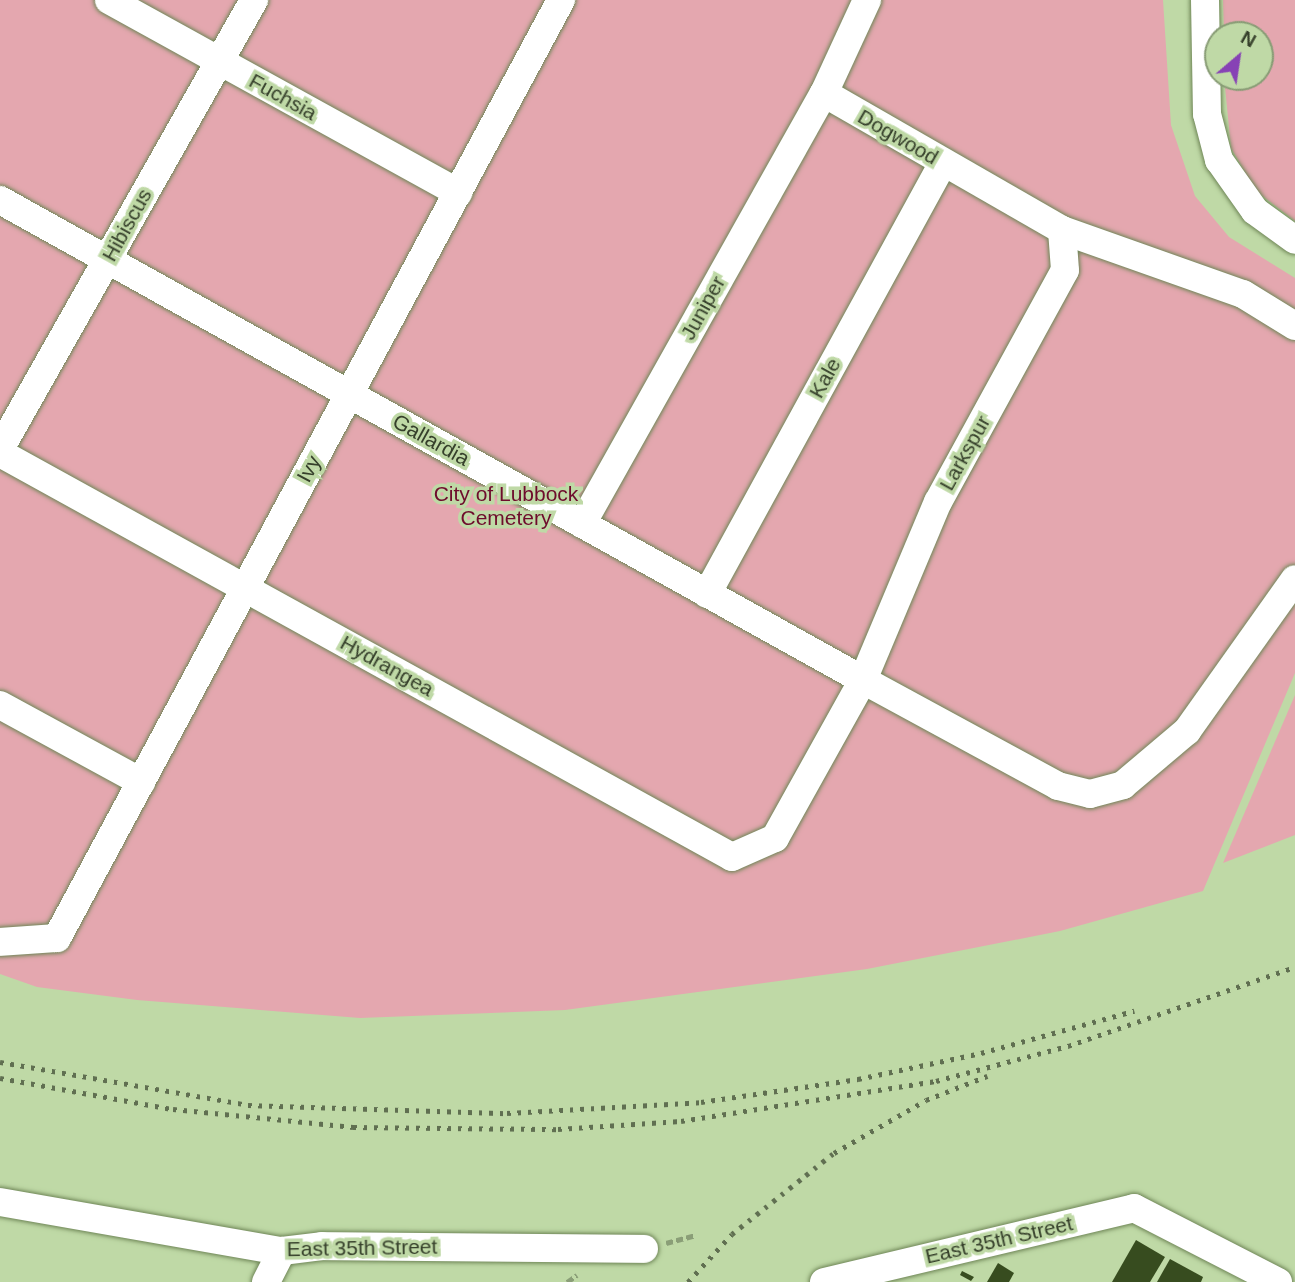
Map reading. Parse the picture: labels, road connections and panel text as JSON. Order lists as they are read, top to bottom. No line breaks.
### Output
{"streets":{"street":["Fuchsia","Dogwood","Hibiscus","Juniper","Kale","Gallardia","Larkspur","Ivy","Hydrangea","East 35th Street"]},"crossings":[["Fuchsia","Hibiscus"],["Fuchsia","Ivy"],["Dogwood","Juniper"],["Dogwood","Kale"],["Dogwood","Larkspur"],["Hibiscus","Gallardia"],["Hibiscus","Hydrangea"],["Juniper","Gallardia"],["Kale","Gallardia"],["Gallardia","Larkspur"],["Gallardia","Ivy"],["Gallardia","Hydrangea"],["Larkspur","Hydrangea"],["Ivy","Hydrangea"]],"parks":["City of Lubbock Cemetery"],"north":"top right"}
